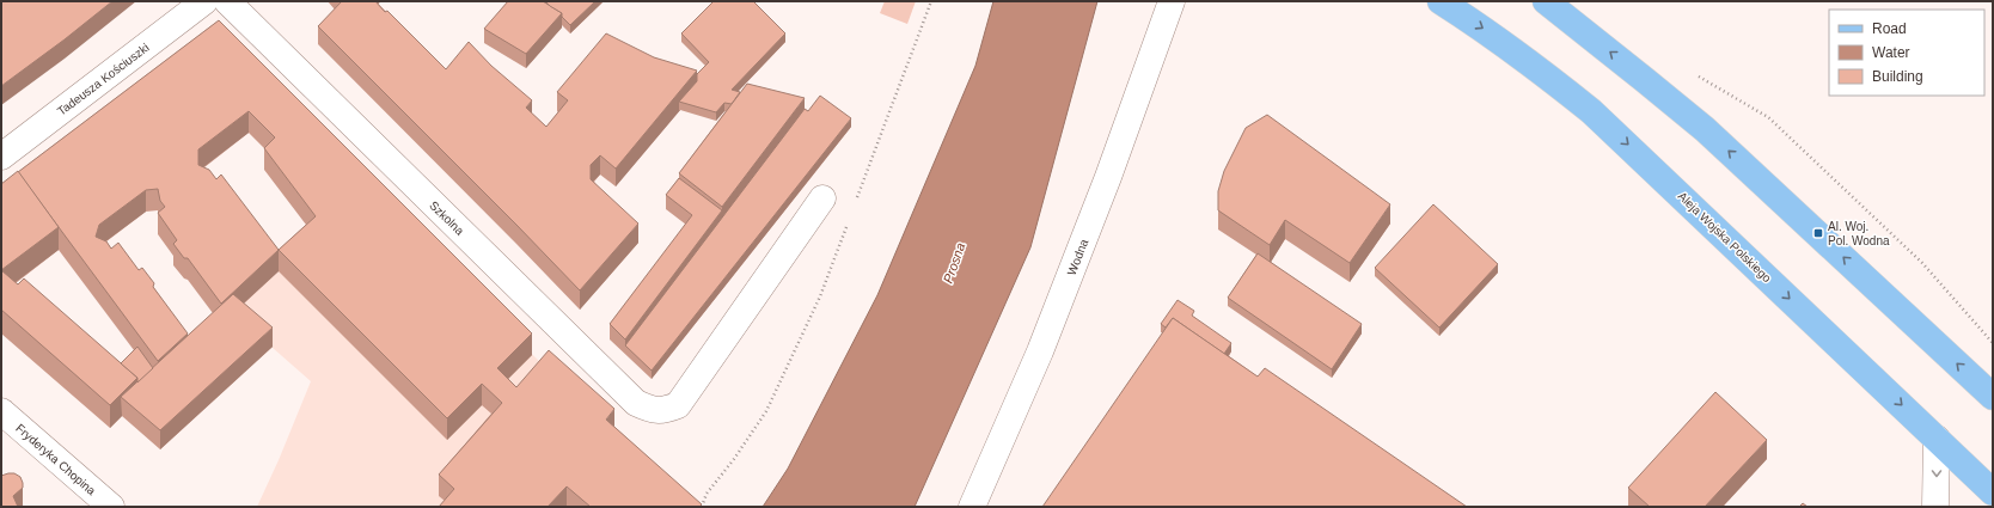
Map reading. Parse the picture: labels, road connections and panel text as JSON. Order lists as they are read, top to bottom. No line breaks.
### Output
{"streets":{"main road":["Aleja Wojska Polskiego"],"street":["Tadeusza Kościuszki","Szkolna","Wodna","Fryderyka Chopina"]},"water":["Prosna"],"places":{"transit":["Al. Woj. Pol. Wodna"]},"legend":["Road","Water","Building"]}
